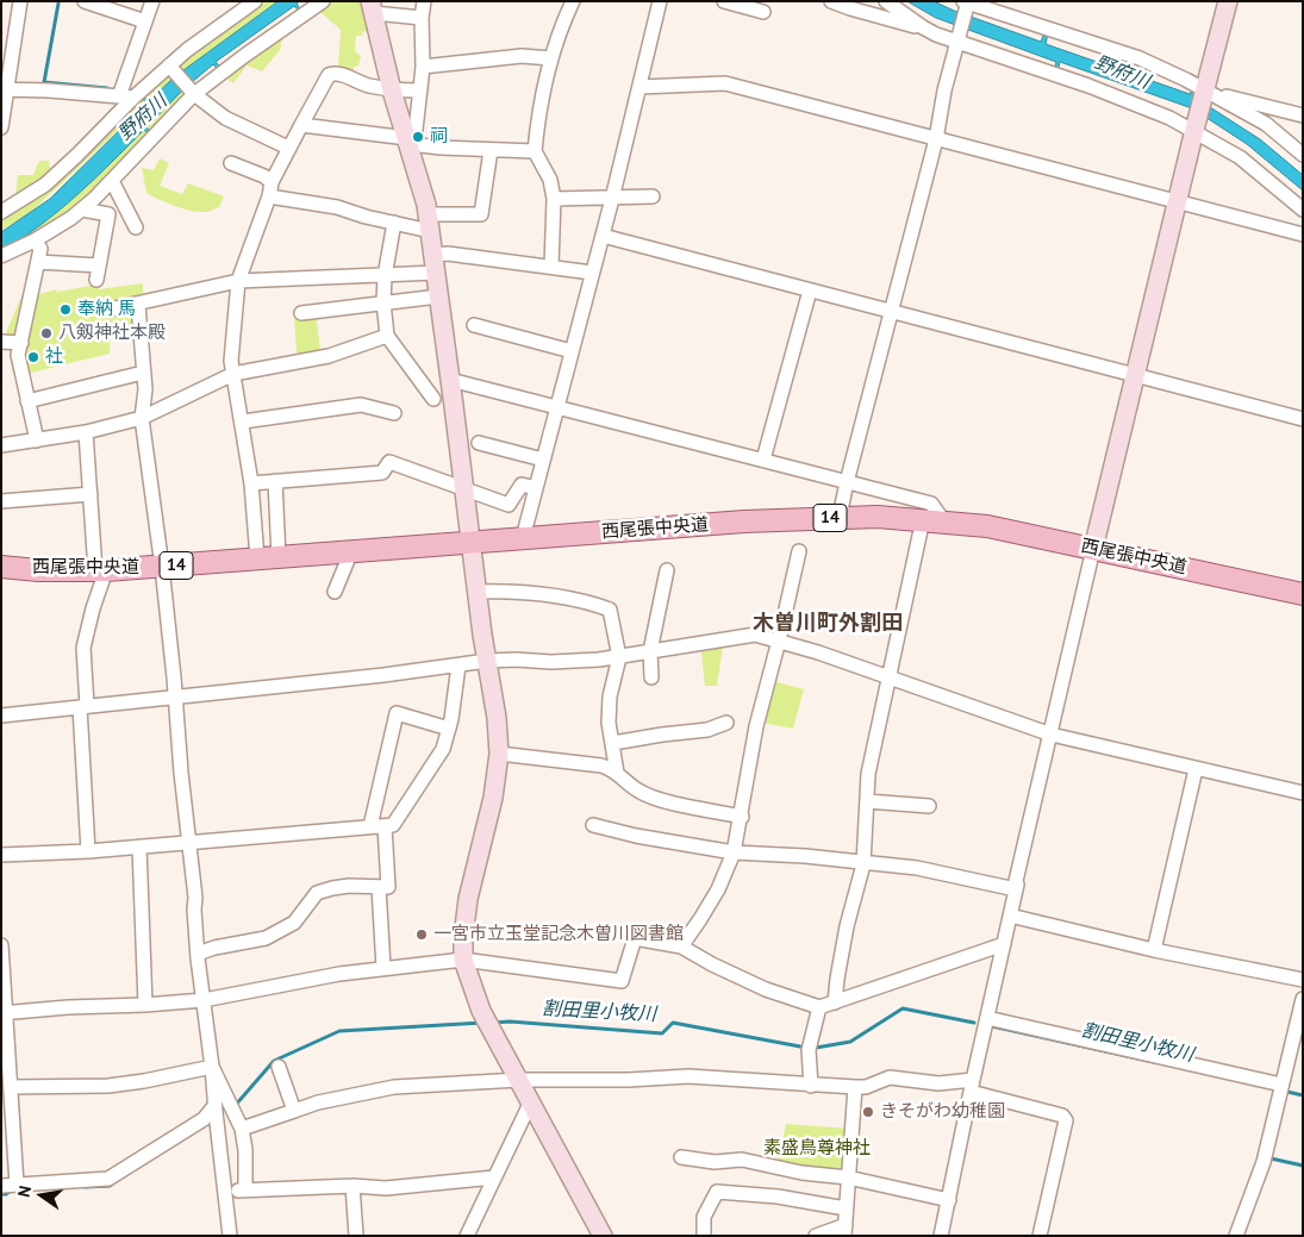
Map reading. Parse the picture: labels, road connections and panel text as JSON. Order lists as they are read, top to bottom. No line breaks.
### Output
{"streets":{"main road":["14","西尾張中央道"]},"districts":["木曽川町外割田"],"water":["野府川","割田里小牧川"],"parks":["素盛鳥尊神社"],"places":["祠","奉納 馬","八剱神社本殿","社","一宮市立玉堂記念木曽川図書館","きそがわ幼稚園"],"north":"left"}
